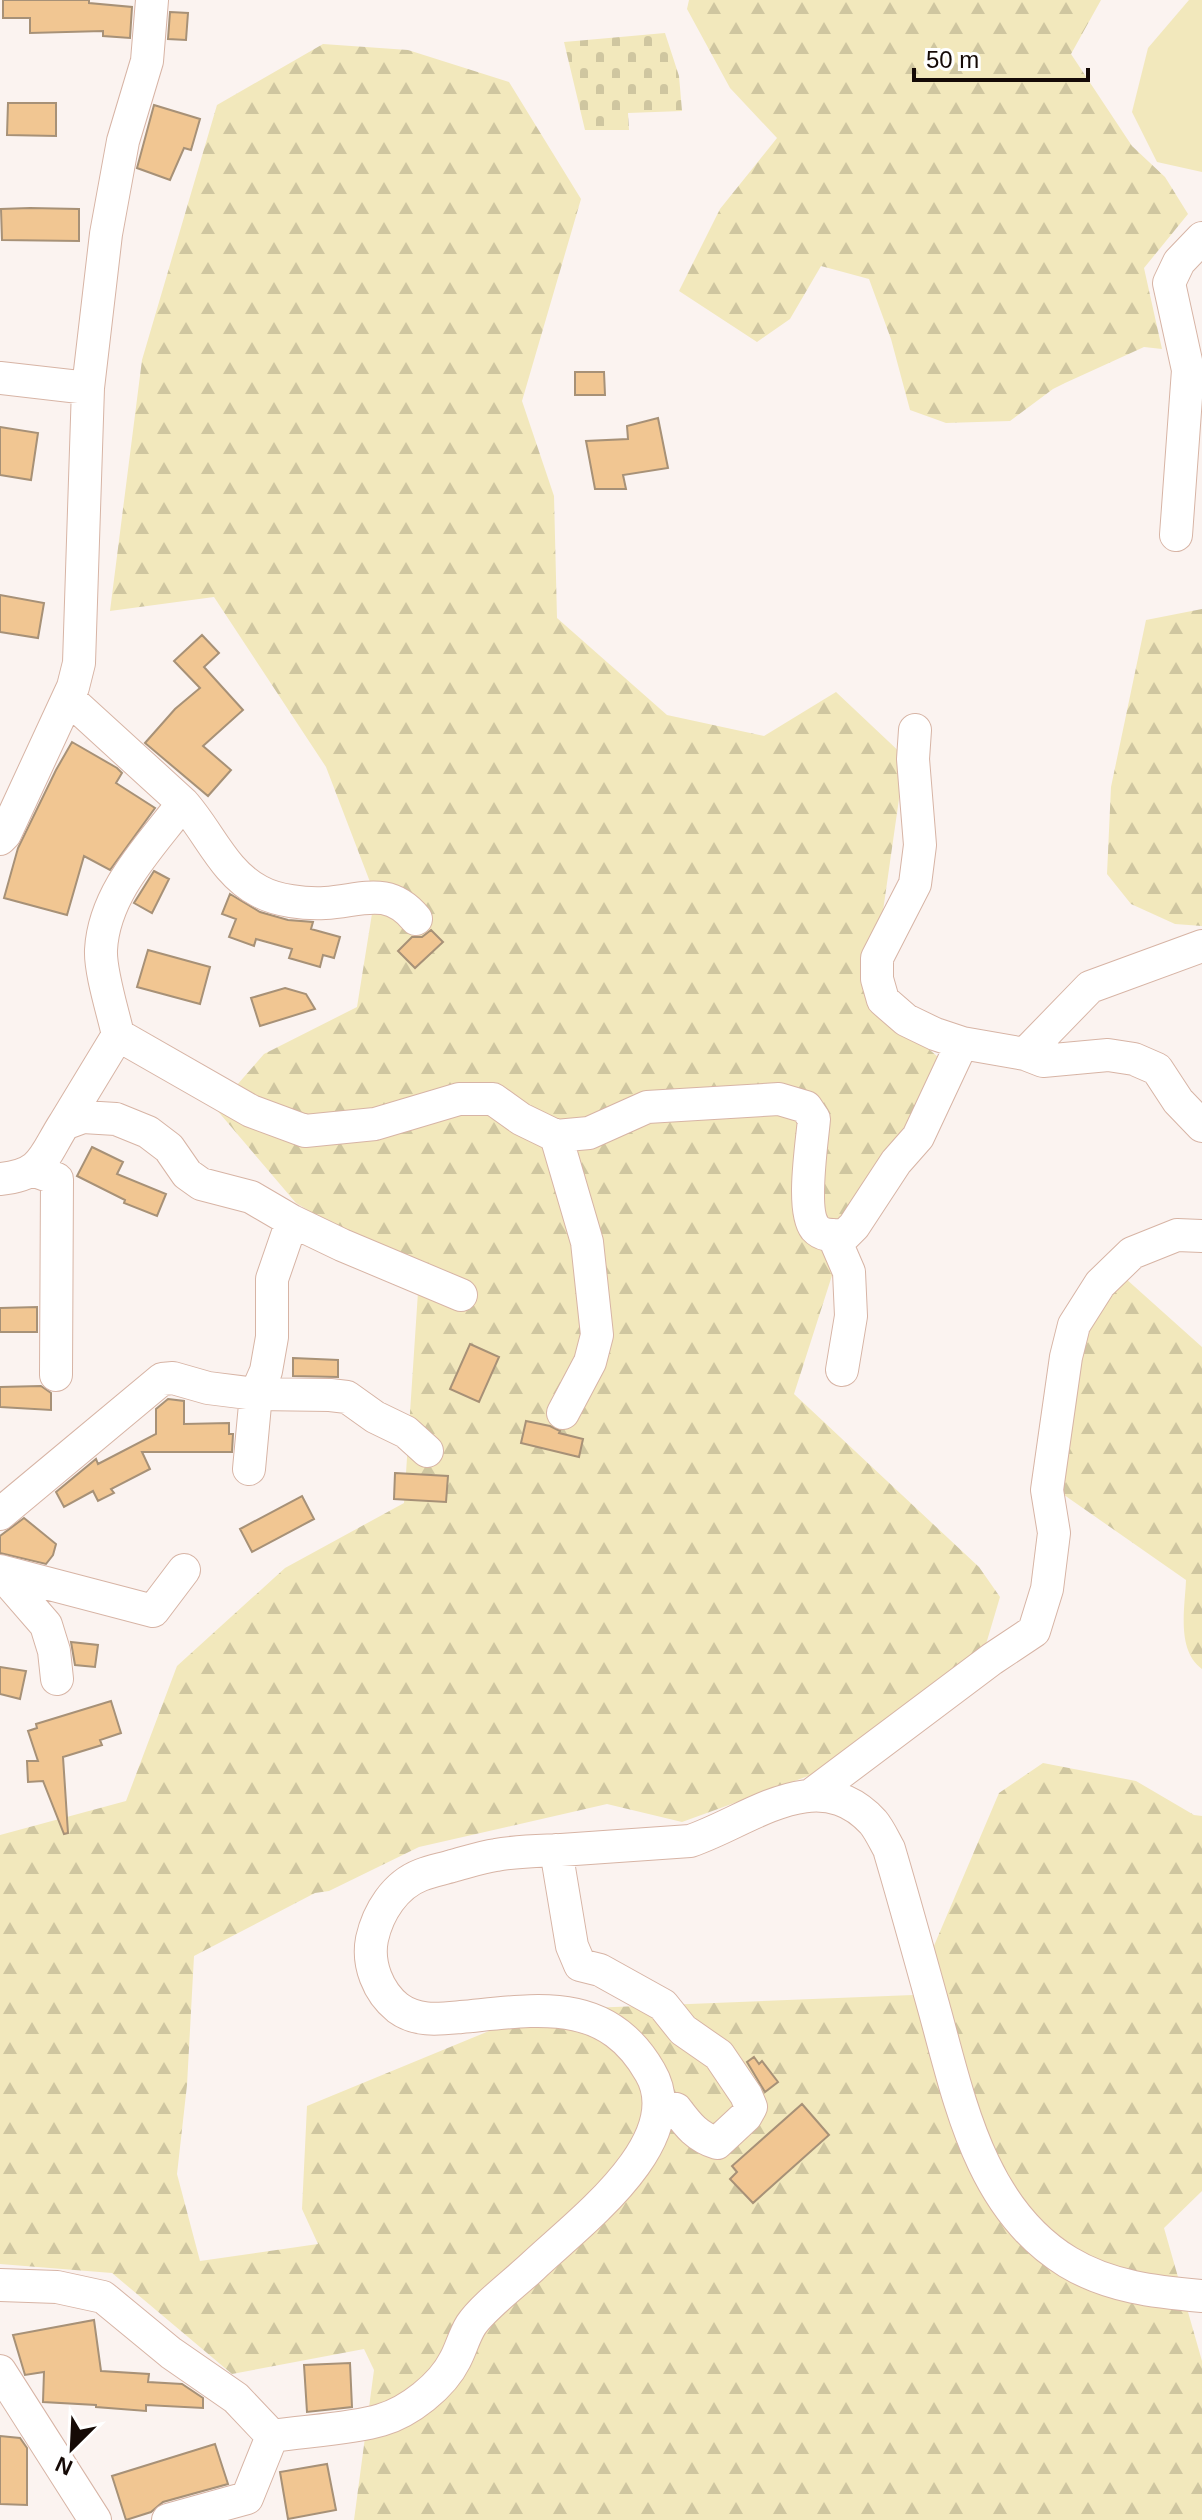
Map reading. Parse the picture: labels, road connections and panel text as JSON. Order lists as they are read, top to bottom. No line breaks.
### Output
{"scale_bar":"50 m","north":"bottom left"}
